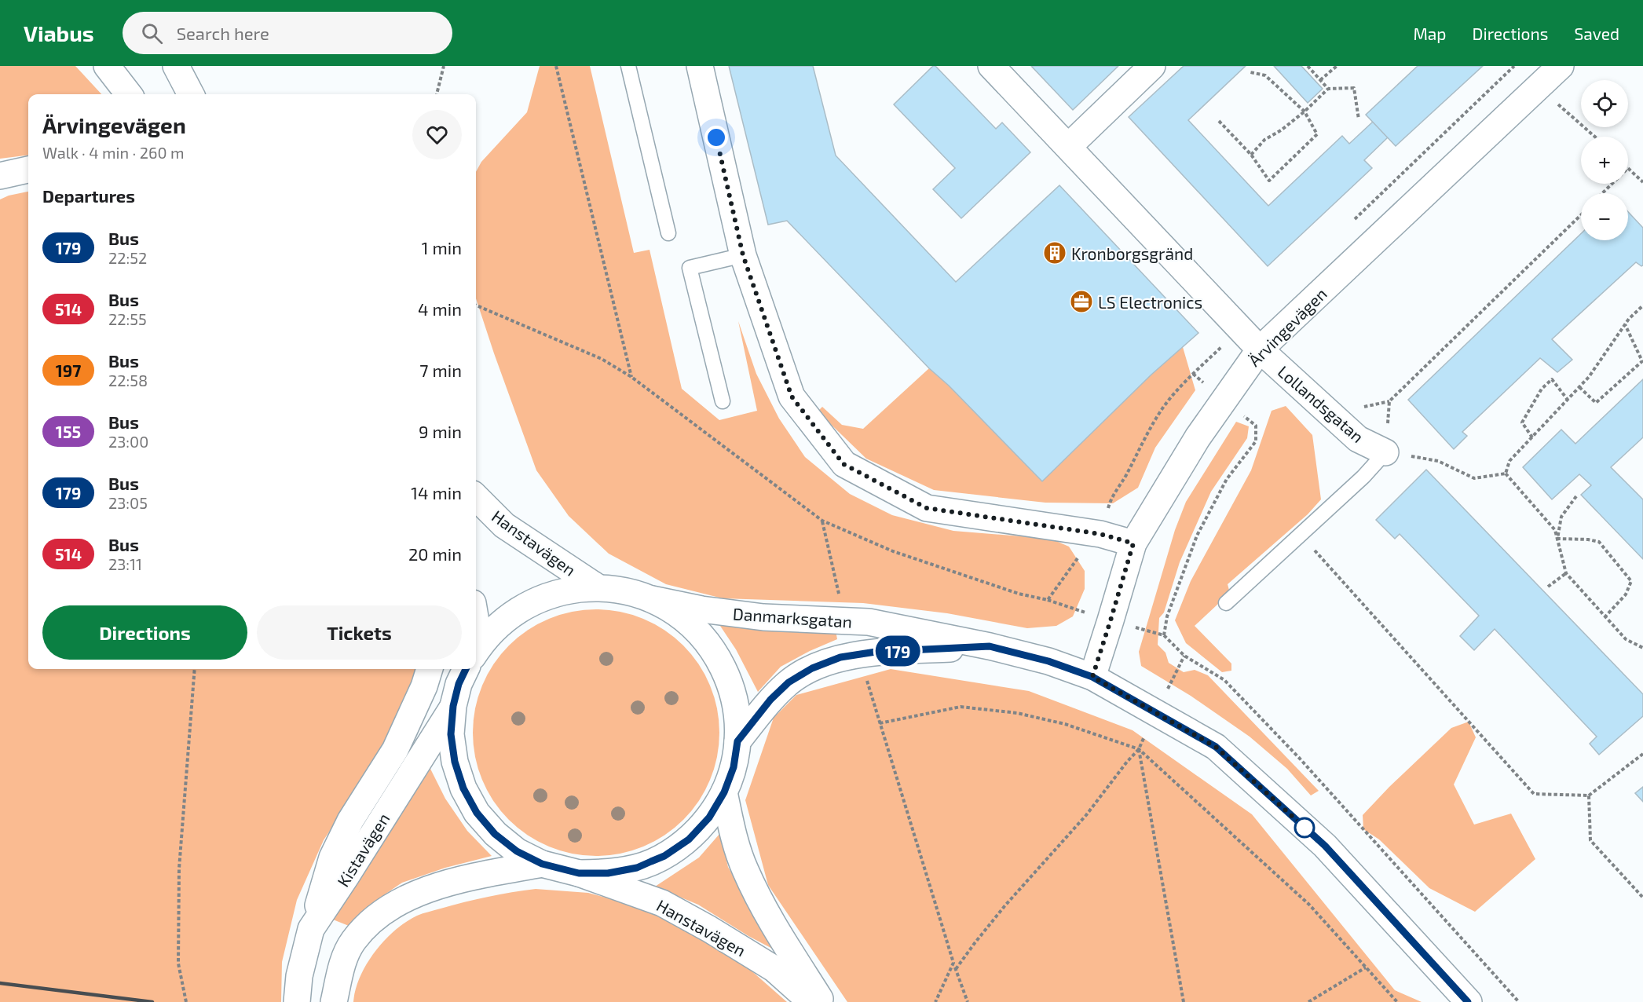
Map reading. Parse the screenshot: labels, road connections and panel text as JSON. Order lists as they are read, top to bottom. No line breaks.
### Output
{"streets":{"main road":["Ärvingevägen","Lollandsgatan","Hanstavägen","Danmarksgatan","Kistavägen"]},"crossings":[["Ärvingevägen","Lollandsgatan"],["Ärvingevägen","Danmarksgatan"],["Hanstavägen","Danmarksgatan"],["Hanstavägen","Kistavägen"]],"places":{"building":["Kronborgsgränd"],"office":["LS Electronics"]},"lines":["bus line 179"],"page":{"header":"Viabus","search":"Search here","nav":["Map","Directions","Saved"],"on_map":"179","map_buttons":["+","−"],"heading":[["Ärvingevägen","Walk · 4 min · 260 m"],"Departures"],"list":[{"mark":"179","name":"Bus","note":"22:52","value":"1 min"},{"mark":"514","name":"Bus","note":"22:55","value":"4 min"},{"mark":"197","name":"Bus","note":"22:58","value":"7 min"},{"mark":"155","name":"Bus","note":"23:00","value":"9 min"},{"mark":"179","name":"Bus","note":"23:05","value":"14 min"},{"mark":"514","name":"Bus","note":"23:11","value":"20 min"}],"buttons":["Directions","Tickets"]}}
